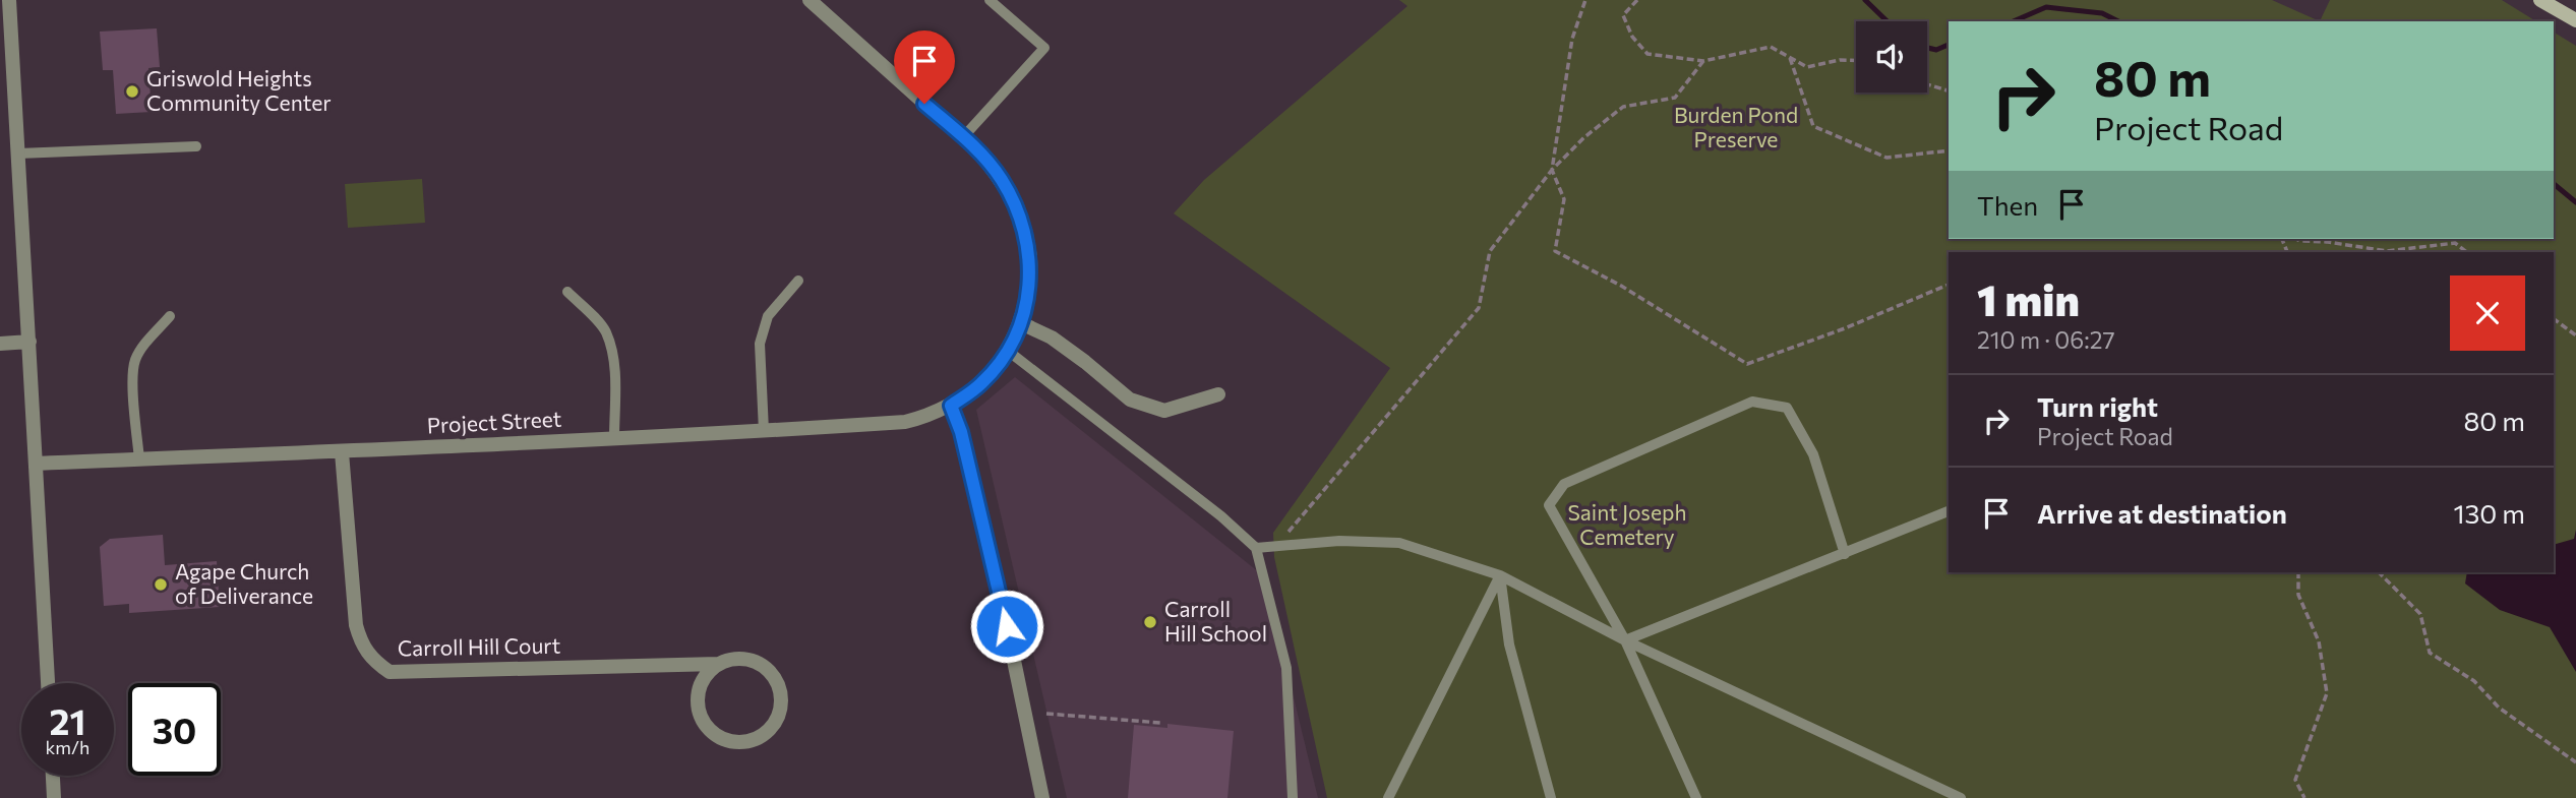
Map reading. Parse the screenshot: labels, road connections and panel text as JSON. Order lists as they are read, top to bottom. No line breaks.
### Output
{"streets":{"street":["Project Street","Carroll Hill Court"]},"crossings":[["Project Street","Carroll Hill Court"]],"parks":["Burden Pond Preserve","Saint Joseph Cemetery"],"places":["Griswold Heights Community Center","Agape Church of Deliverance","Carroll Hill School"],"page":{"turn":["80 m","Project Road"],"then":"Then","heading":["1 min","210 m · 06:27"],"list":[{"name":"Turn right","note":"Project Road","value":"80 m"},{"name":"Arrive at destination","value":"130 m"}],"speed":"21 km/h","limit":"30"}}
